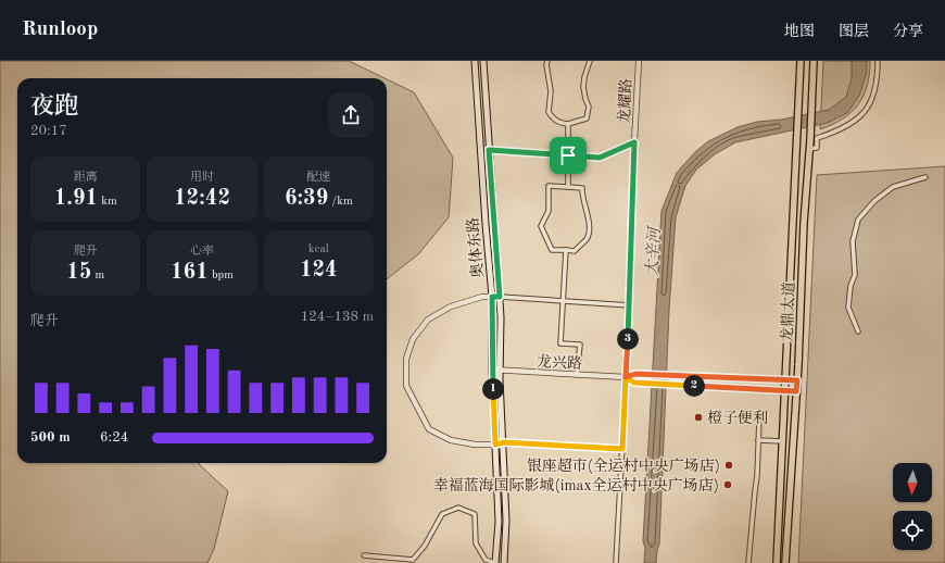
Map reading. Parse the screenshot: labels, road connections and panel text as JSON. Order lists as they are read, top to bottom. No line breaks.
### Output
{"streets":{"main road":["奥体东路","龙鼎大道"],"street":["龙耀路","龙兴路"]},"crossings":[["奥体东路","龙兴路"],["龙鼎大道","龙兴路"]],"water":["大辛河"],"places":["橙子便利","银座超市(全运村中央广场店)","幸福蓝海国际影城(imax全运村中央广场店)"],"north":"bottom","page":{"header":"Runloop","nav":["地图","图层","分享"],"heading":["夜跑","20:17"],"stats":[["距离","1.91 km"],["用时","12:42"],["配速","6:39 /km"],["爬升","15 m"],["心率","161 bpm"],["kcal","124"]],"chart":["爬升","124–138 m"],"pins":["3","2","1"],"list":[{"name":"500 m","note":"6:24"}]}}
